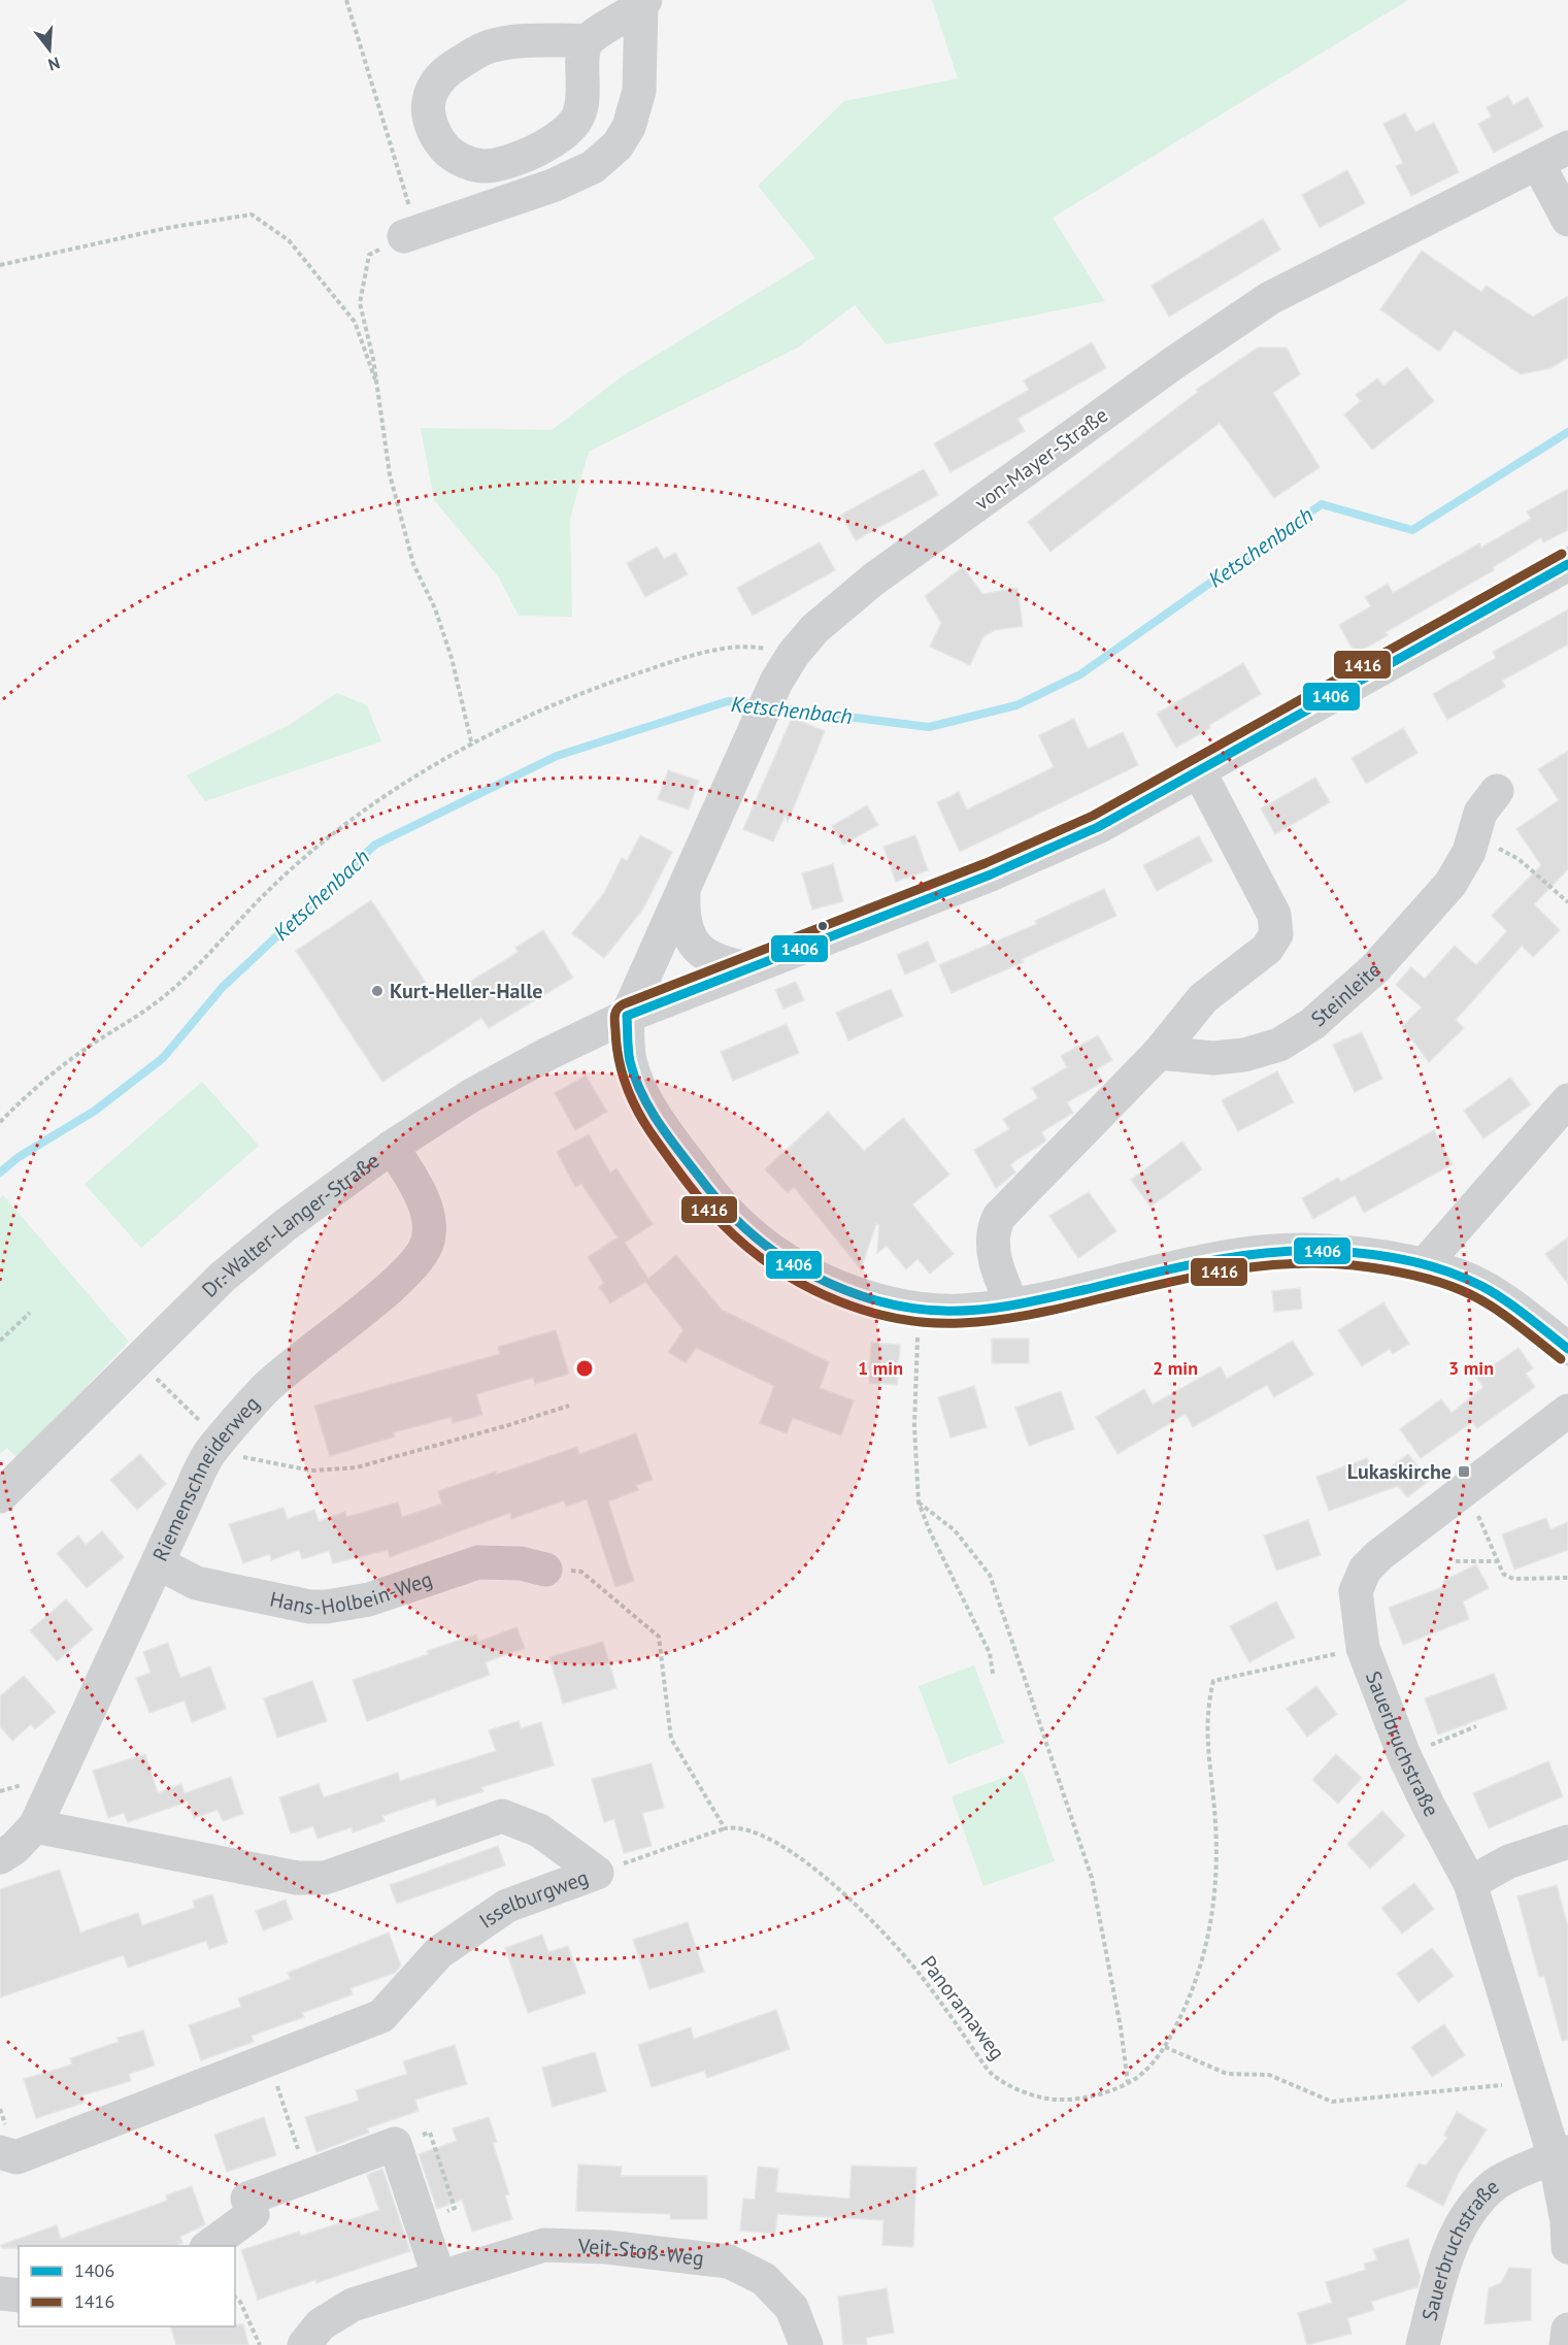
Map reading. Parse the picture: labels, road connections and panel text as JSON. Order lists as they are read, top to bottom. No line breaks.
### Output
{"streets":{"street":["von-Mayer-Straße","Steinleite","Dr.-Walter-Langer-Straße","Riemenschneiderweg","Hans-Holbein-Weg","Sauerbruchstraße","Isselburgweg","Veit-Stoß-Weg"],"path":["Panoramaweg"]},"crossings":[["von-Mayer-Straße","Dr.-Walter-Langer-Straße"],["Dr.-Walter-Langer-Straße","Riemenschneiderweg"],["Riemenschneiderweg","Hans-Holbein-Weg"],["Riemenschneiderweg","Isselburgweg"],["Sauerbruchstraße","Panoramaweg"]],"water":["Ketschenbach"],"places":{"other":["Kurt-Heller-Halle"],"transit":["Lukaskirche"]},"lines":["transit line 1416","transit line 1406"],"legend":["1406","1416"],"north":"bottom","rings":["1 min","2 min","3 min"]}
